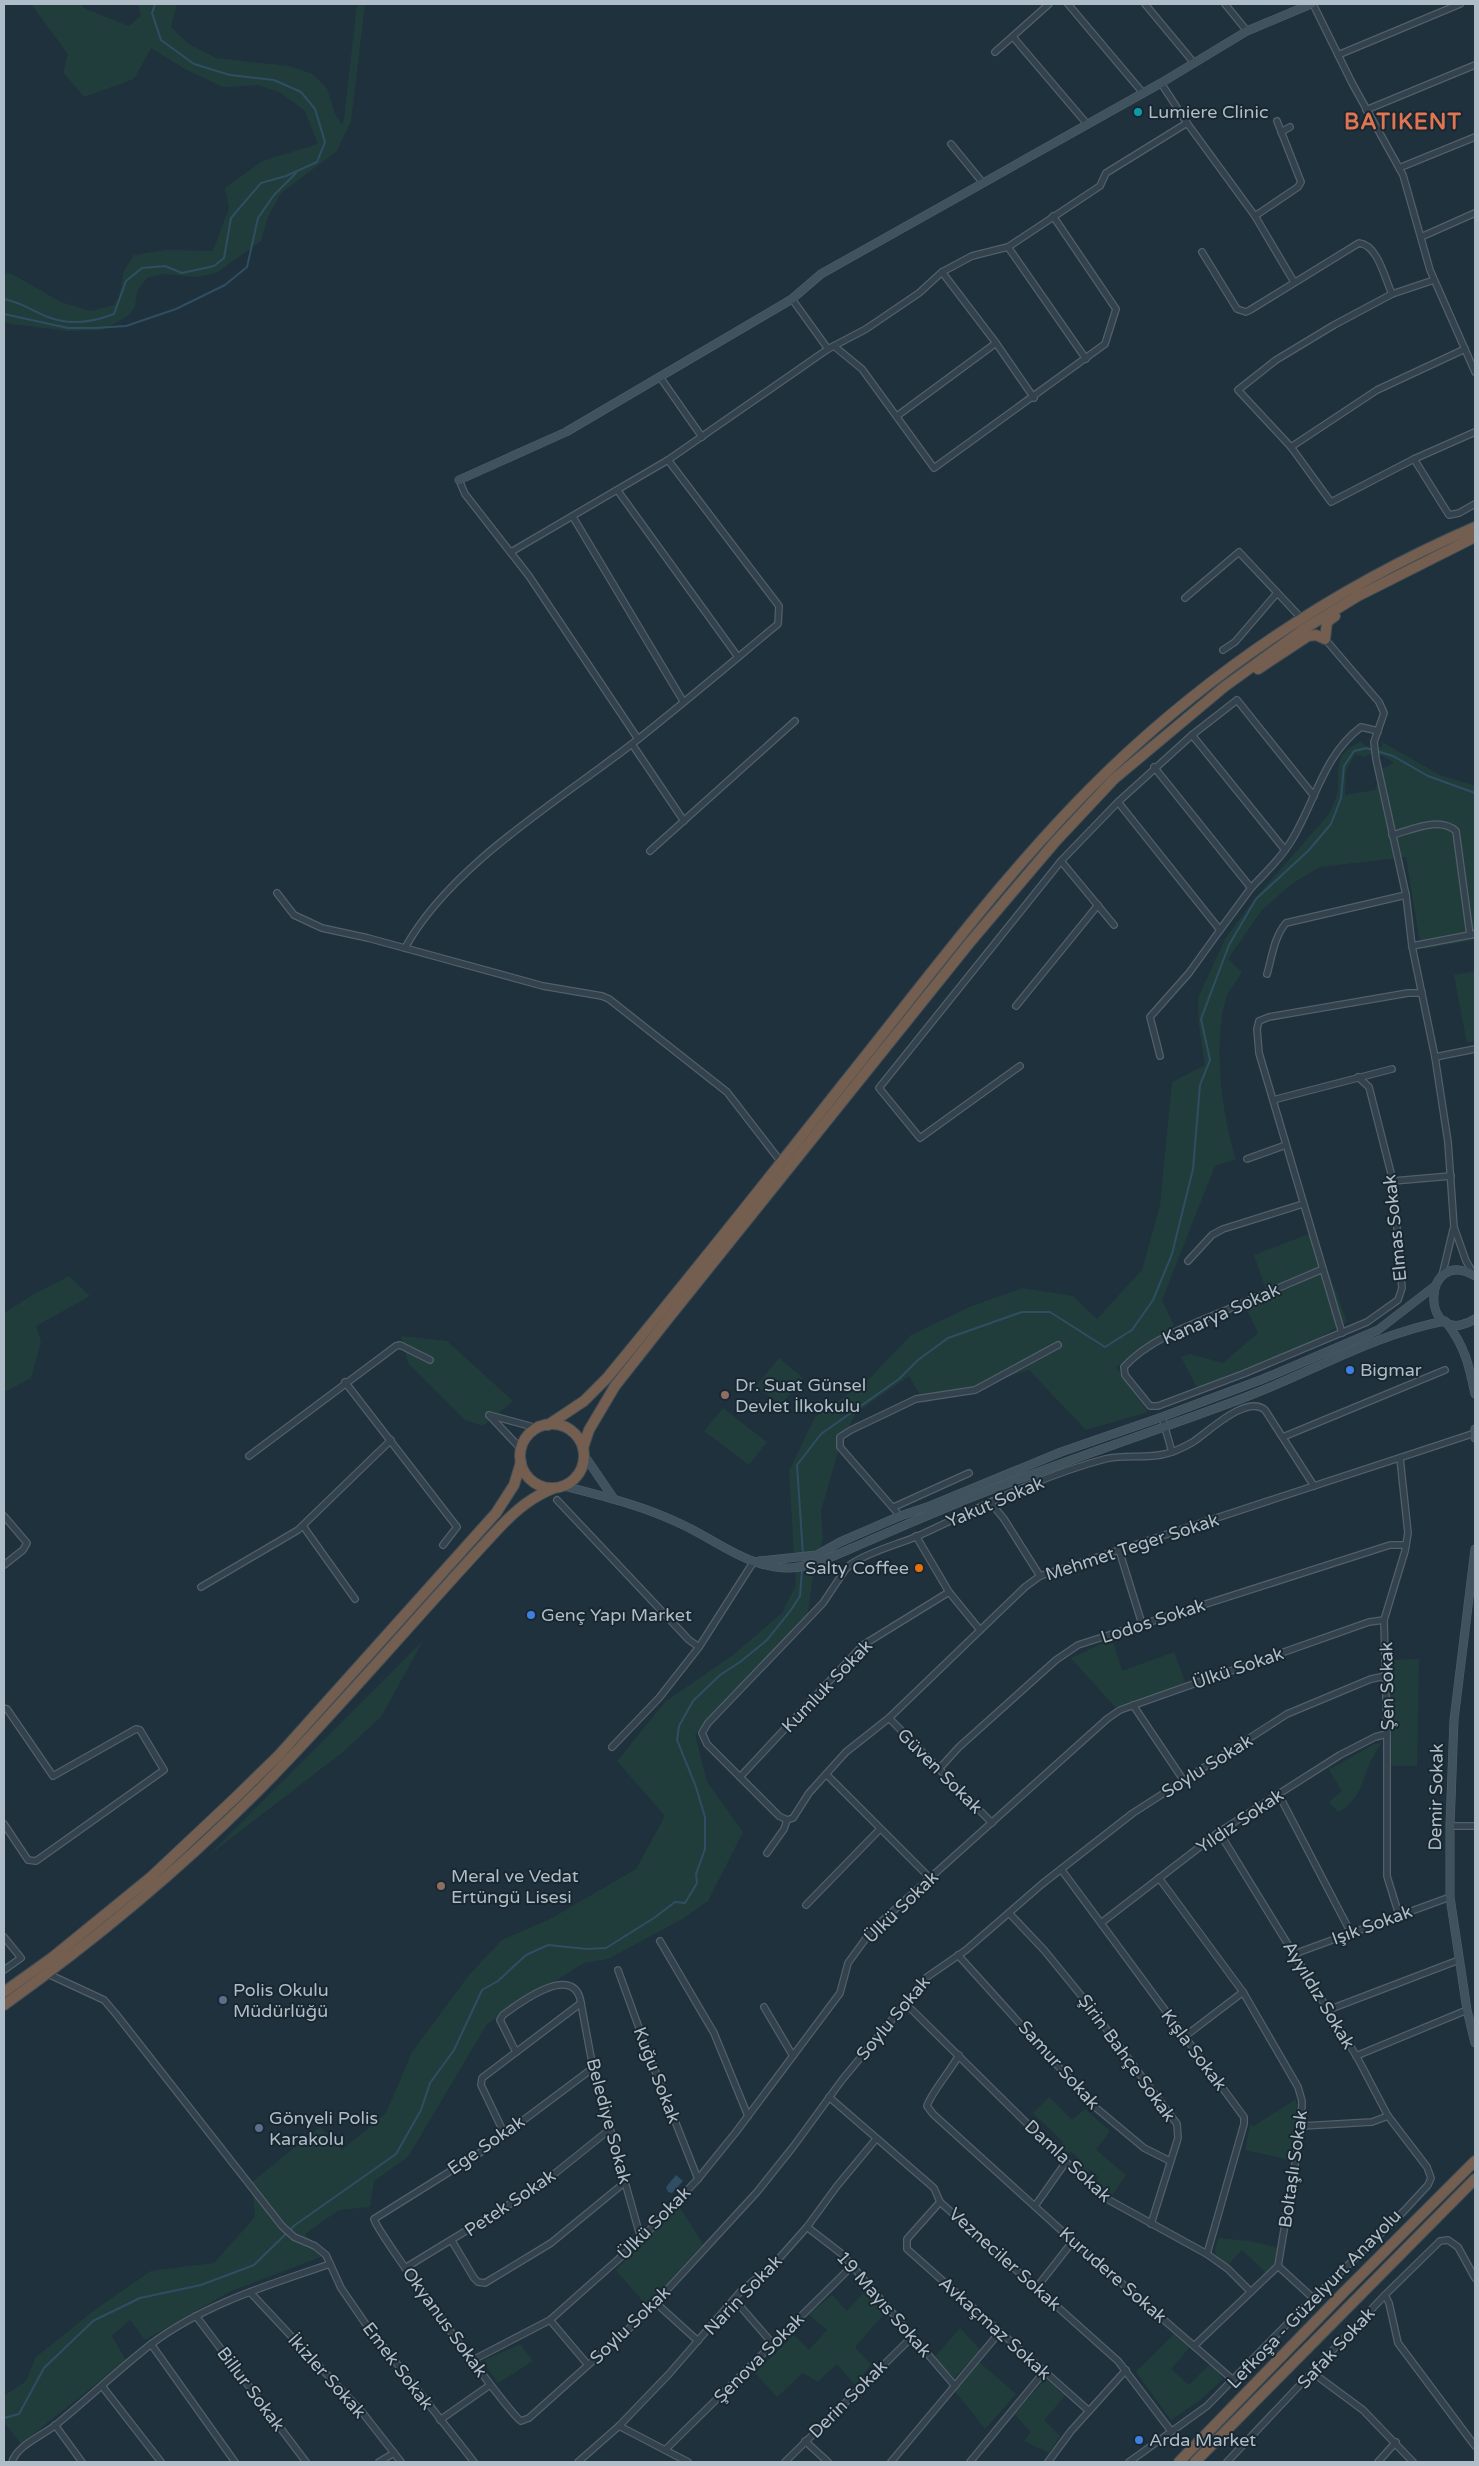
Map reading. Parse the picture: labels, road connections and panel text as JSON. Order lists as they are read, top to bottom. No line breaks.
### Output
{"streets":{"highway":["Lefkoşa - Güzelyurt Anayolu"],"street":["Elmas Sokak","Kanarya Sokak","Yakut Sokak","Mehmet Teger Sokak","Lodos Sokak","Ülkü Sokak","Kumluk Sokak","Şen Sokak","Soylu Sokak","Güven Sokak","Demir Sokak","Yıldız Sokak","Işık Sokak","Ayyıldız Sokak","Kışla Sokak","Şirin Bahçe Sokak","Samur Sokak","Kuğu Sokak","Belediye Sokak","Ege Sokak","Damla Sokak","Boltaşlı Sokak","Petek Sokak","Vezneciler Sokak","Kurudere Sokak","Narin Sokak","19 Mayıs Sokak","Okyanus Sokak","Avkaçmaz Sokak","Safak Sokak","Şenova Sokak","Emek Sokak","İkizler Sokak","Billur Sokak","Derin Sokak"]},"crossings":[["Elmas Sokak","Kanarya Sokak"],["Yakut Sokak","Mehmet Teger Sokak"],["Yakut Sokak","Kumluk Sokak"],["Mehmet Teger Sokak","Şen Sokak"],["Mehmet Teger Sokak","Güven Sokak"],["Lodos Sokak","Şen Sokak"],["Lodos Sokak","Güven Sokak"],["Ülkü Sokak","Şen Sokak"],["Ülkü Sokak","Güven Sokak"],["Ülkü Sokak","Kuğu Sokak"],["Ülkü Sokak","Belediye Sokak"],["Ülkü Sokak","Okyanus Sokak"],["Şen Sokak","Soylu Sokak"],["Şen Sokak","Yıldız Sokak"],["Şen Sokak","Işık Sokak"],["Soylu Sokak","Kışla Sokak"],["Soylu Sokak","Şirin Bahçe Sokak"],["Soylu Sokak","Samur Sokak"],["Soylu Sokak","Damla Sokak"],["Soylu Sokak","Vezneciler Sokak"],["Soylu Sokak","Okyanus Sokak"],["Demir Sokak","Işık Sokak"],["Yıldız Sokak","Ayyıldız Sokak"],["Yıldız Sokak","Kışla Sokak"],["Yıldız Sokak","Boltaşlı Sokak"],["Işık Sokak","Ayyıldız Sokak"],["Ayyıldız Sokak","Vezneciler Sokak"],["Ayyıldız Sokak","Kurudere Sokak"],["Kışla Sokak","Damla Sokak"],["Şirin Bahçe Sokak","Samur Sokak"],["Şirin Bahçe Sokak","Damla Sokak"],["Belediye Sokak","Ege Sokak"],["Belediye Sokak","Petek Sokak"],["Ege Sokak","Okyanus Sokak"],["Damla Sokak","Kurudere Sokak"],["Petek Sokak","Okyanus Sokak"],["Vezneciler Sokak","Narin Sokak"],["Vezneciler Sokak","Avkaçmaz Sokak"],["Narin Sokak","19 Mayıs Sokak"],["19 Mayıs Sokak","Şenova Sokak"],["19 Mayıs Sokak","Derin Sokak"]],"districts":["BATIKENT"],"places":["Lumiere Clinic","Bigmar","Dr. Suat Günsel Devlet İlkokulu","Salty Coffee","Genç Yapı Market","Meral ve Vedat Ertüngü Lisesi","Polis Okulu Müdürlüğü","Gönyeli Polis Karakolu","Arda Market"]}
